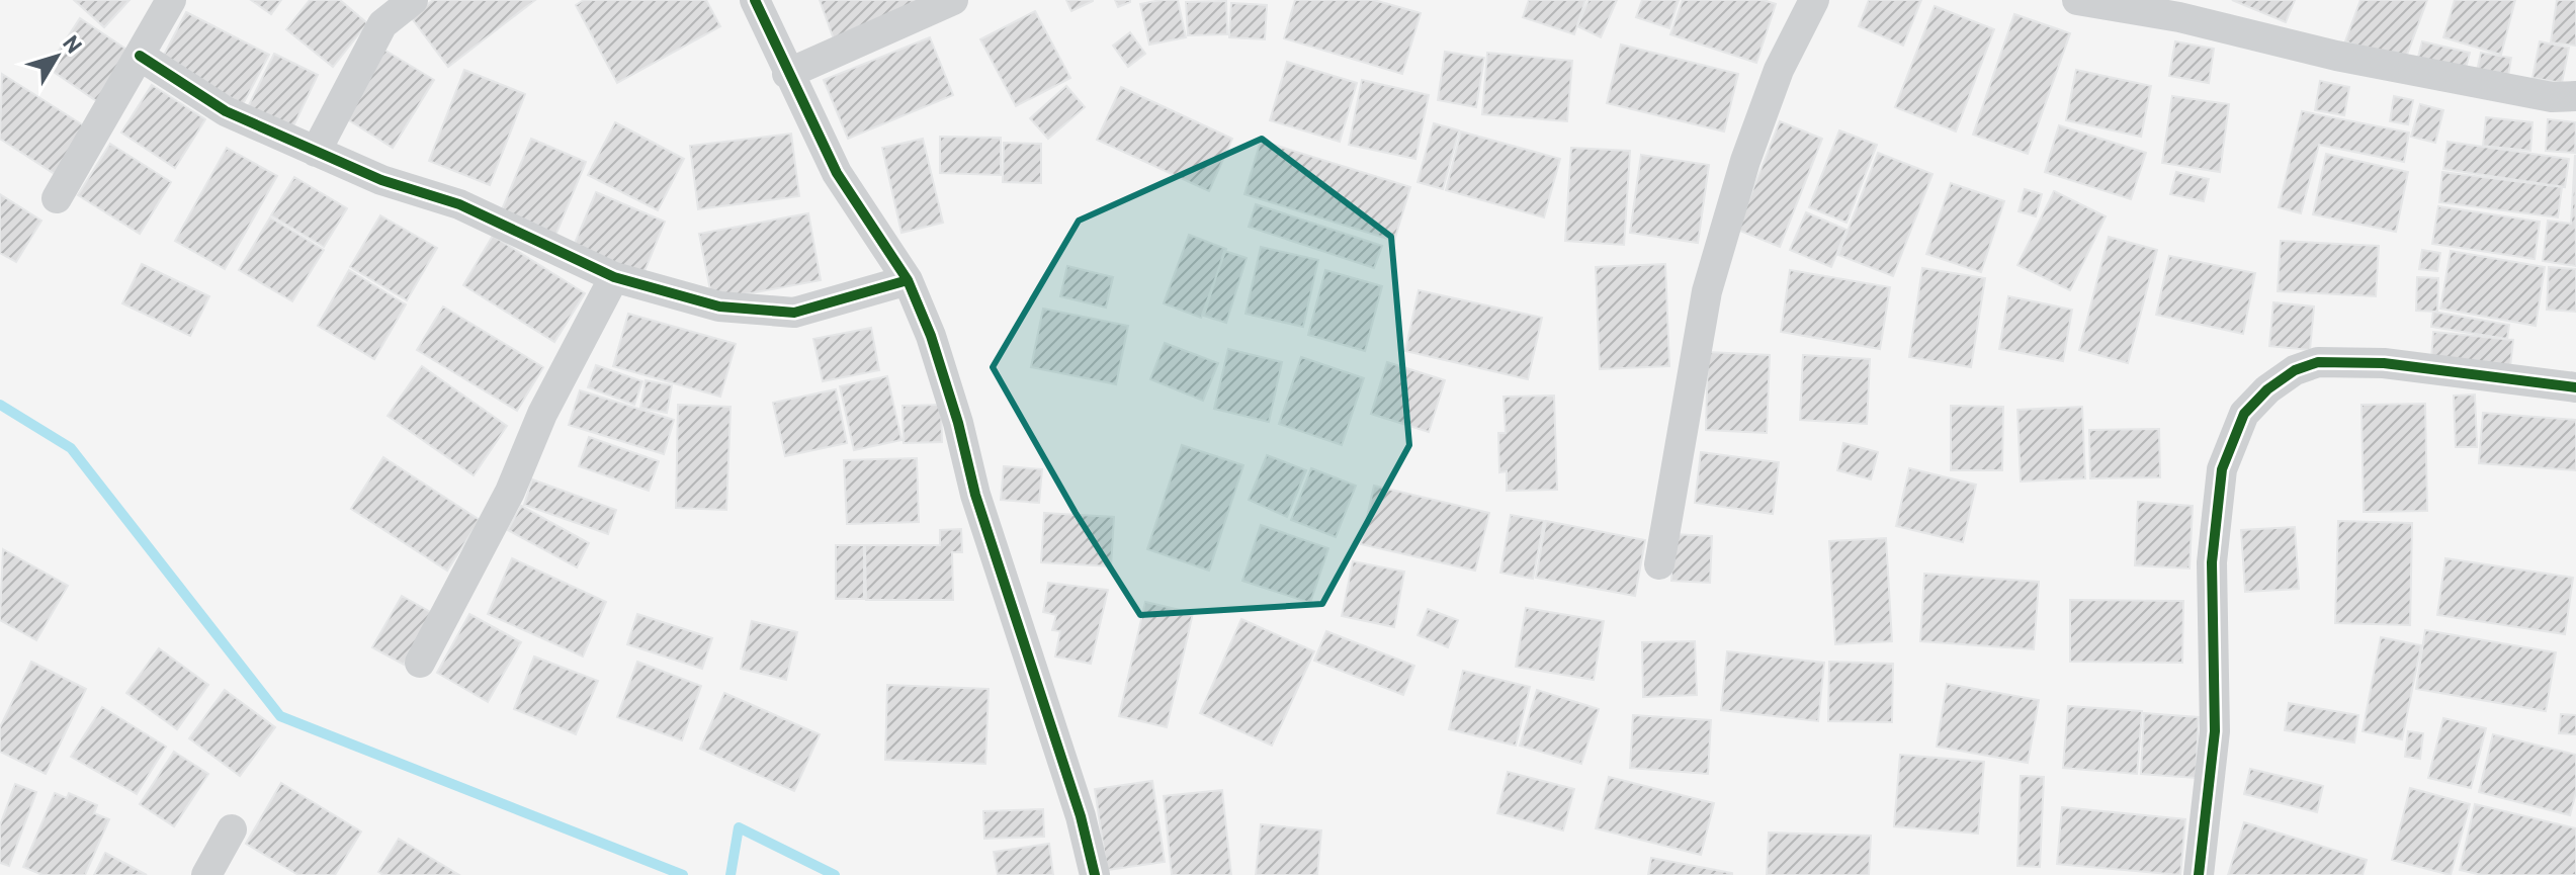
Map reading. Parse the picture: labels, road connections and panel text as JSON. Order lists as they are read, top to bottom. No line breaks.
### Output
{"north":"top right"}
